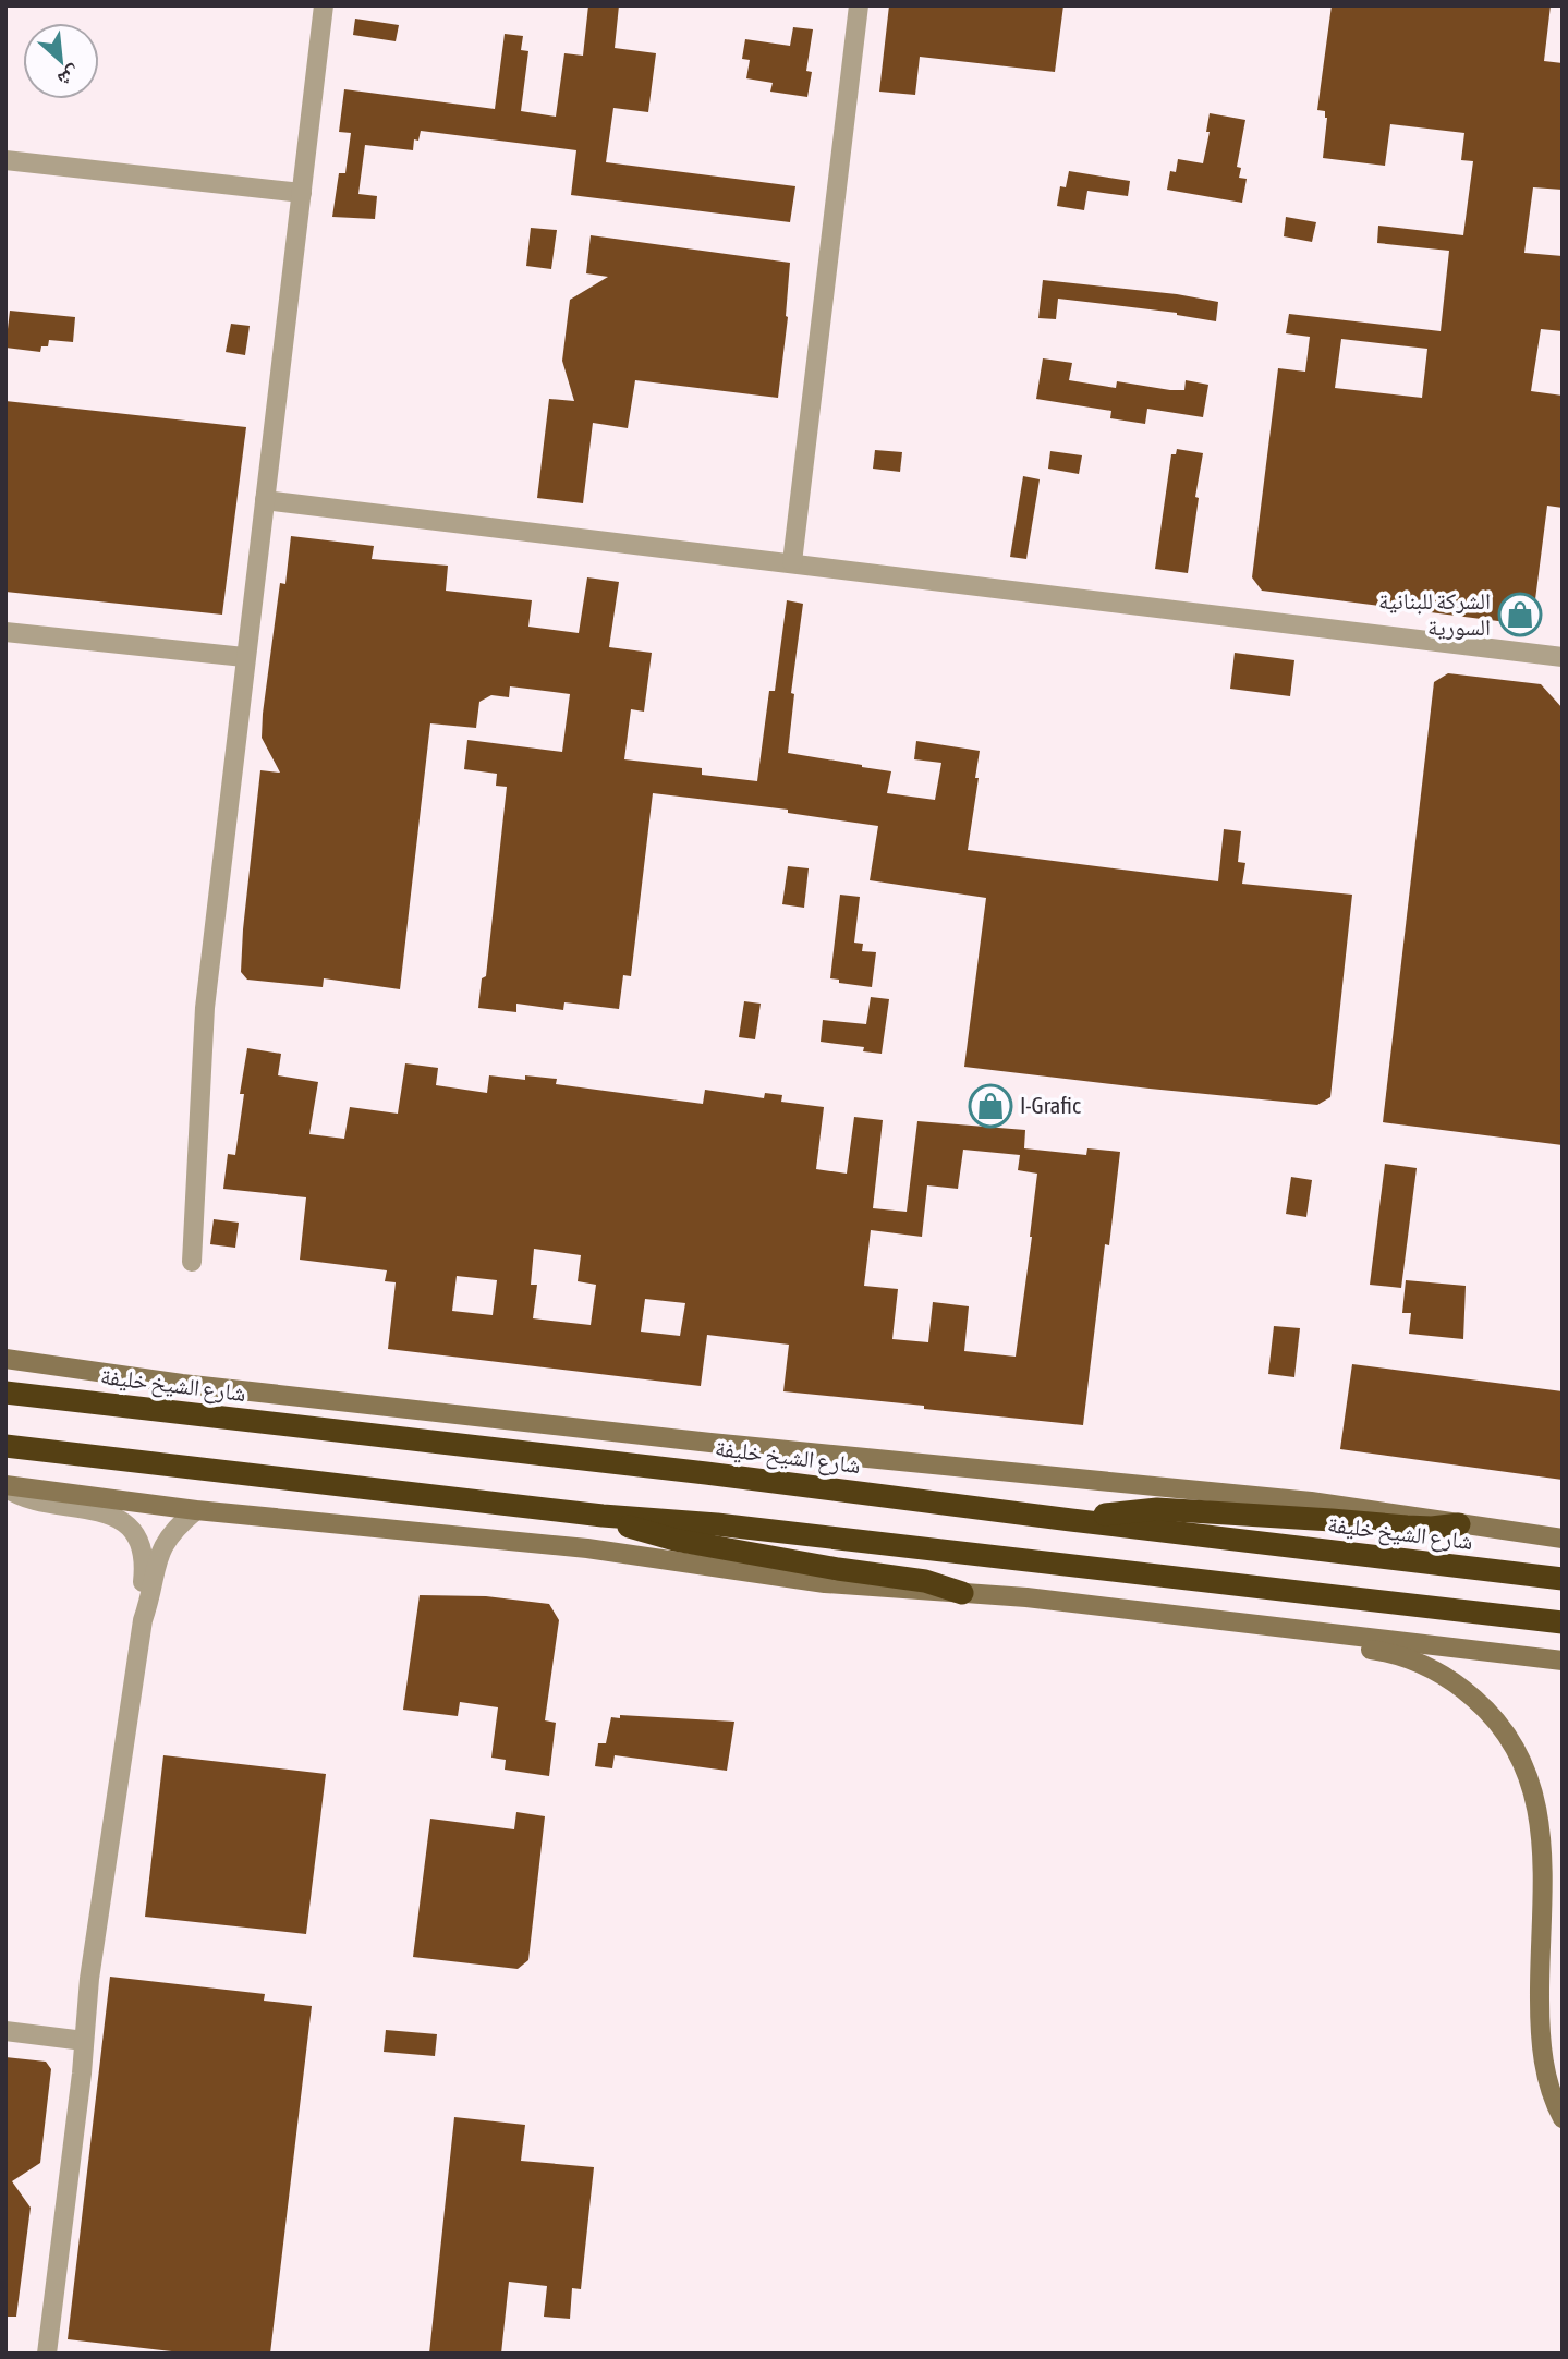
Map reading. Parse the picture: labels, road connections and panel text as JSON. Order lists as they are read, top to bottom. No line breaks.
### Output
{"streets":{"highway":["شارع الشيخ خليفة"]},"places":{"shop":["الشركة للبنانية السورية","I-Grafic"]},"north":"bottom right"}
